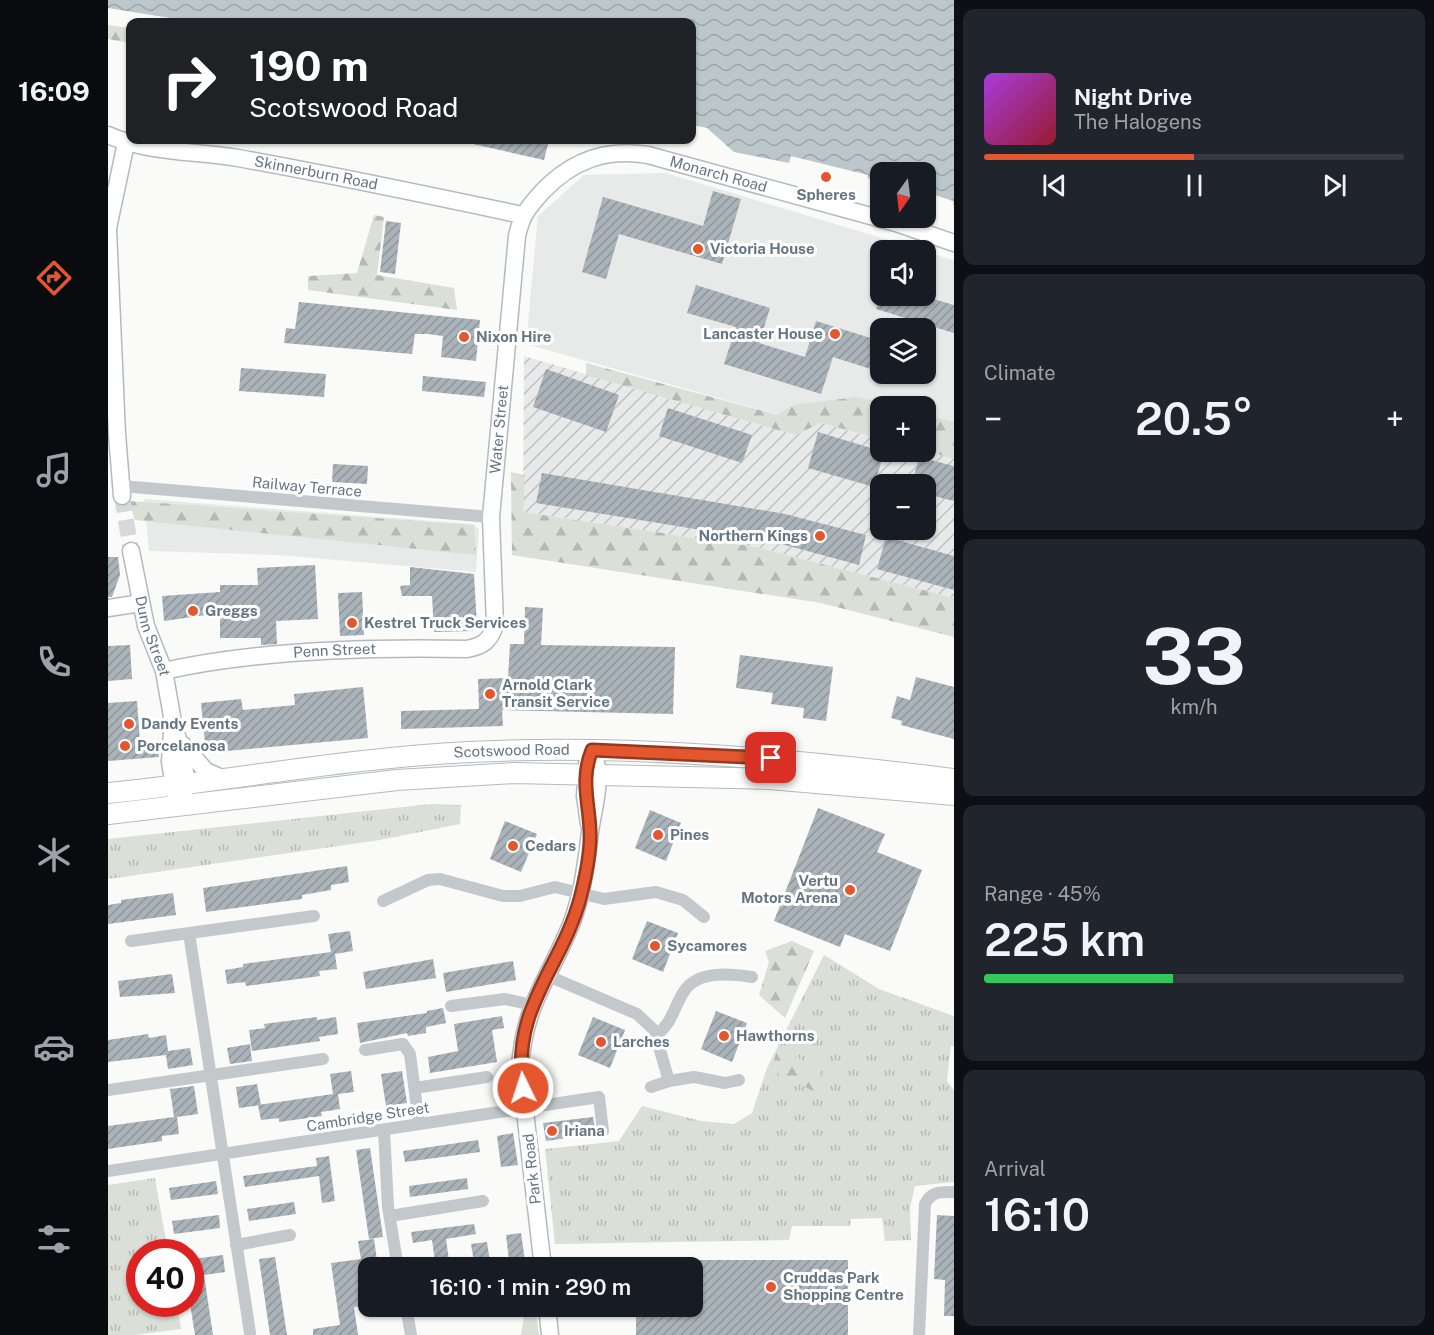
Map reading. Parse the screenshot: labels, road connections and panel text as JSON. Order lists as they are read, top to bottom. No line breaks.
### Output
{"streets":{"main road":["Scotswood Road"],"street":["Skinnerburn Road","Monarch Road","Water Street","Railway Terrace","Dunn Street","Penn Street","Cambridge Street","Park Road"]},"crossings":[["Skinnerburn Road","Monarch Road"],["Skinnerburn Road","Water Street"],["Monarch Road","Water Street"],["Water Street","Railway Terrace"],["Water Street","Penn Street"],["Dunn Street","Penn Street"],["Dunn Street","Scotswood Road"],["Scotswood Road","Park Road"],["Cambridge Street","Park Road"]],"places":["Spheres","Victoria House","Lancaster House","Nixon Hire","Northern Kings","Greggs","Kestrel Truck Services","Arnold Clark Transit Service","Dandy Events","Porcelanosa","Pines","Cedars","Vertu Motors Arena","Sycamores","Hawthorns","Larches","Iriana","Cruddas Park Shopping Centre"],"north":"bottom","page":{"tabs":"16:09","turn":["190 m","Scotswood Road"],"song":["Night Drive","The Halogens"],"map_buttons":["+","−"],"tile":["Climate",["33","km/h"],["Range · 45%","225 km"],["Arrival","16:10"]],"heat":["−","20.5°","+"],"limit":"40","trip":"16:10 · 1 min · 290 m"}}
